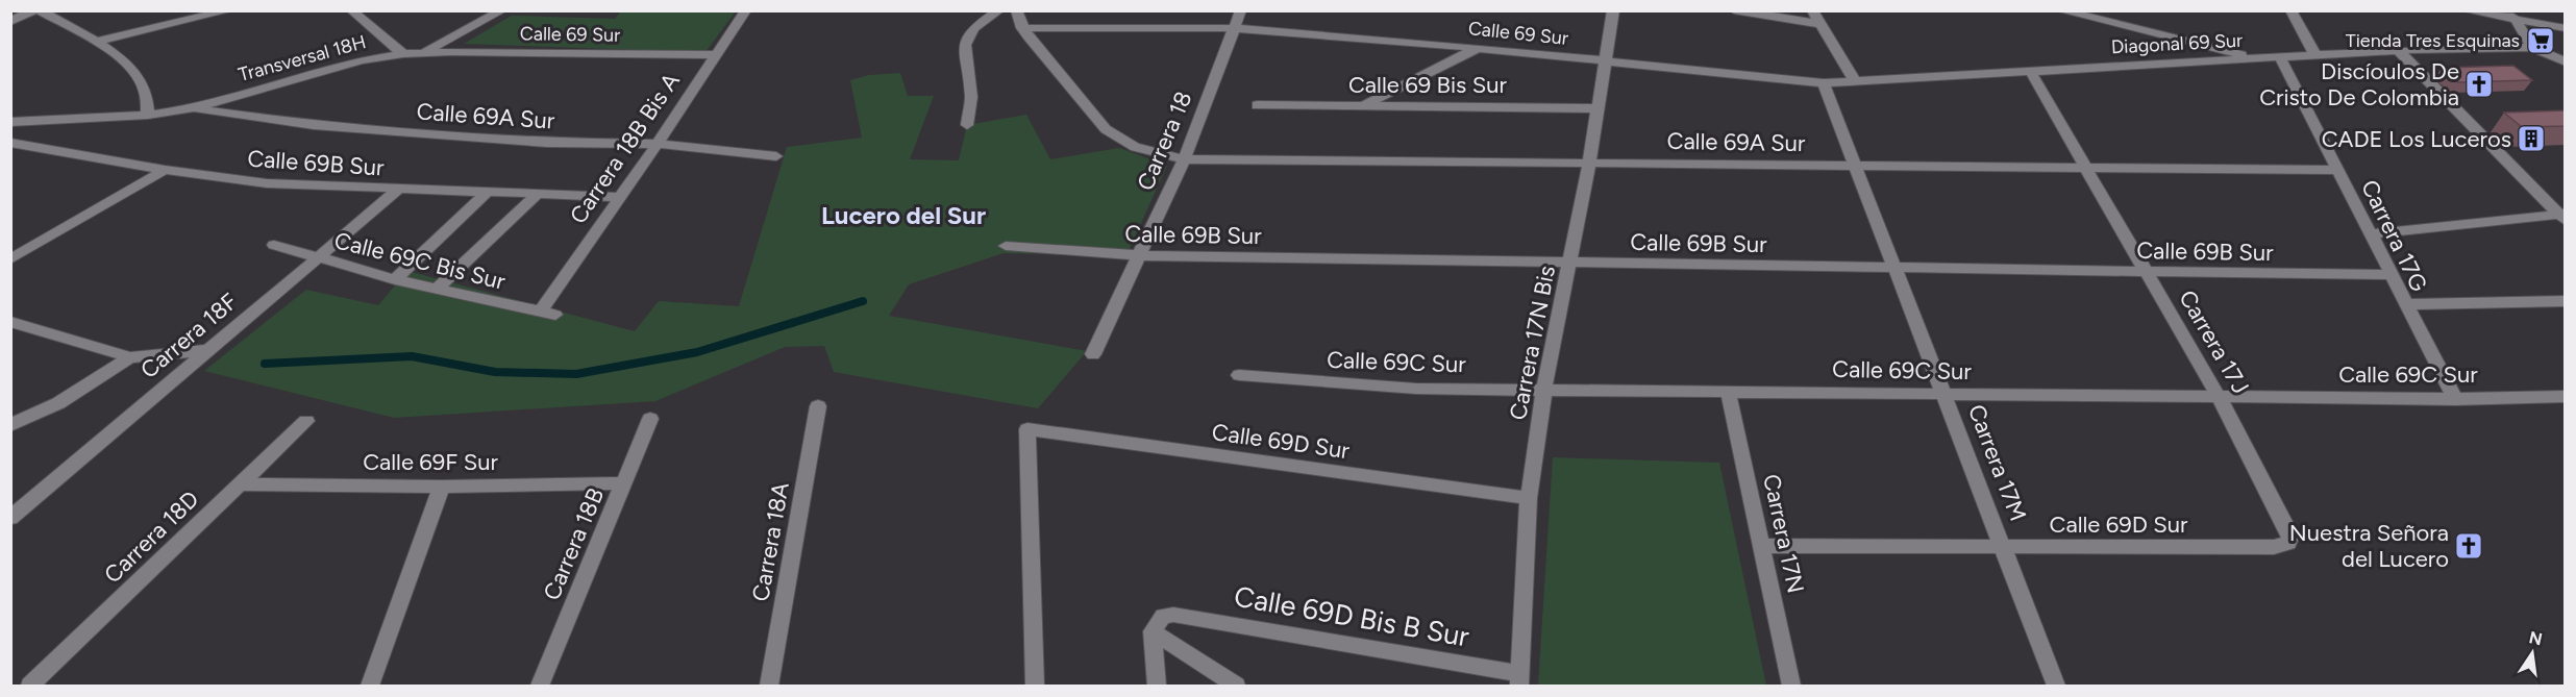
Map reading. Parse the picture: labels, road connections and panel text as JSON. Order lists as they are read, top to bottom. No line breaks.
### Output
{"streets":{"street":["Calle 69 Sur","Diagonal 69 Sur","Transversal 18H","Calle 69 Bis Sur","Calle 69A Sur","Carrera 18","Carrera 18B Bis A","Calle 69B Sur","Carrera 17G","Calle 69C Bis Sur","Carrera 18F","Carrera 17J","Carrera 17N Bis","Calle 69C Sur","Calle 69D Sur","Calle 69F Sur","Carrera 17M","Carrera 17N","Carrera 18D","Carrera 18A","Carrera 18B","Calle 69D Bis B Sur"]},"crossings":[["Calle 69 Sur","Diagonal 69 Sur"],["Calle 69 Sur","Transversal 18H"],["Calle 69 Sur","Calle 69A Sur"],["Calle 69 Sur","Carrera 18"],["Calle 69 Sur","Carrera 18B Bis A"],["Calle 69 Sur","Carrera 17N Bis"],["Calle 69 Sur","Carrera 17M"],["Diagonal 69 Sur","Carrera 17G"],["Diagonal 69 Sur","Carrera 17J"],["Diagonal 69 Sur","Carrera 17M"],["Transversal 18H","Calle 69A Sur"],["Calle 69 Bis Sur","Carrera 17N Bis"],["Calle 69A Sur","Carrera 18"],["Calle 69A Sur","Carrera 18B Bis A"],["Calle 69A Sur","Carrera 17G"],["Calle 69A Sur","Carrera 17J"],["Calle 69A Sur","Carrera 17N Bis"],["Calle 69A Sur","Carrera 17M"],["Carrera 18","Calle 69B Sur"],["Carrera 18B Bis A","Calle 69B Sur"],["Carrera 18B Bis A","Calle 69C Bis Sur"],["Calle 69B Sur","Carrera 17G"],["Calle 69B Sur","Carrera 18F"],["Calle 69B Sur","Carrera 17J"],["Calle 69B Sur","Carrera 17N Bis"],["Calle 69B Sur","Carrera 17M"],["Carrera 17G","Calle 69C Sur"],["Calle 69C Bis Sur","Carrera 18F"],["Carrera 17J","Calle 69C Sur"],["Carrera 17J","Calle 69D Sur"],["Carrera 17N Bis","Calle 69C Sur"],["Carrera 17N Bis","Calle 69D Sur"],["Carrera 17N Bis","Calle 69D Bis B Sur"],["Calle 69C Sur","Carrera 17M"],["Calle 69C Sur","Carrera 17N"],["Calle 69D Sur","Carrera 17M"],["Calle 69D Sur","Carrera 17N"],["Calle 69F Sur","Carrera 18D"],["Calle 69F Sur","Carrera 18B"]],"districts":["Lucero del Sur"],"places":{"supermarket":["Tienda Tres Esquinas"],"church":["Discíoulos De Cristo De Colombia","Nuestra Señora del Lucero"],"building":["CADE Los Luceros"]},"north":"top"}
